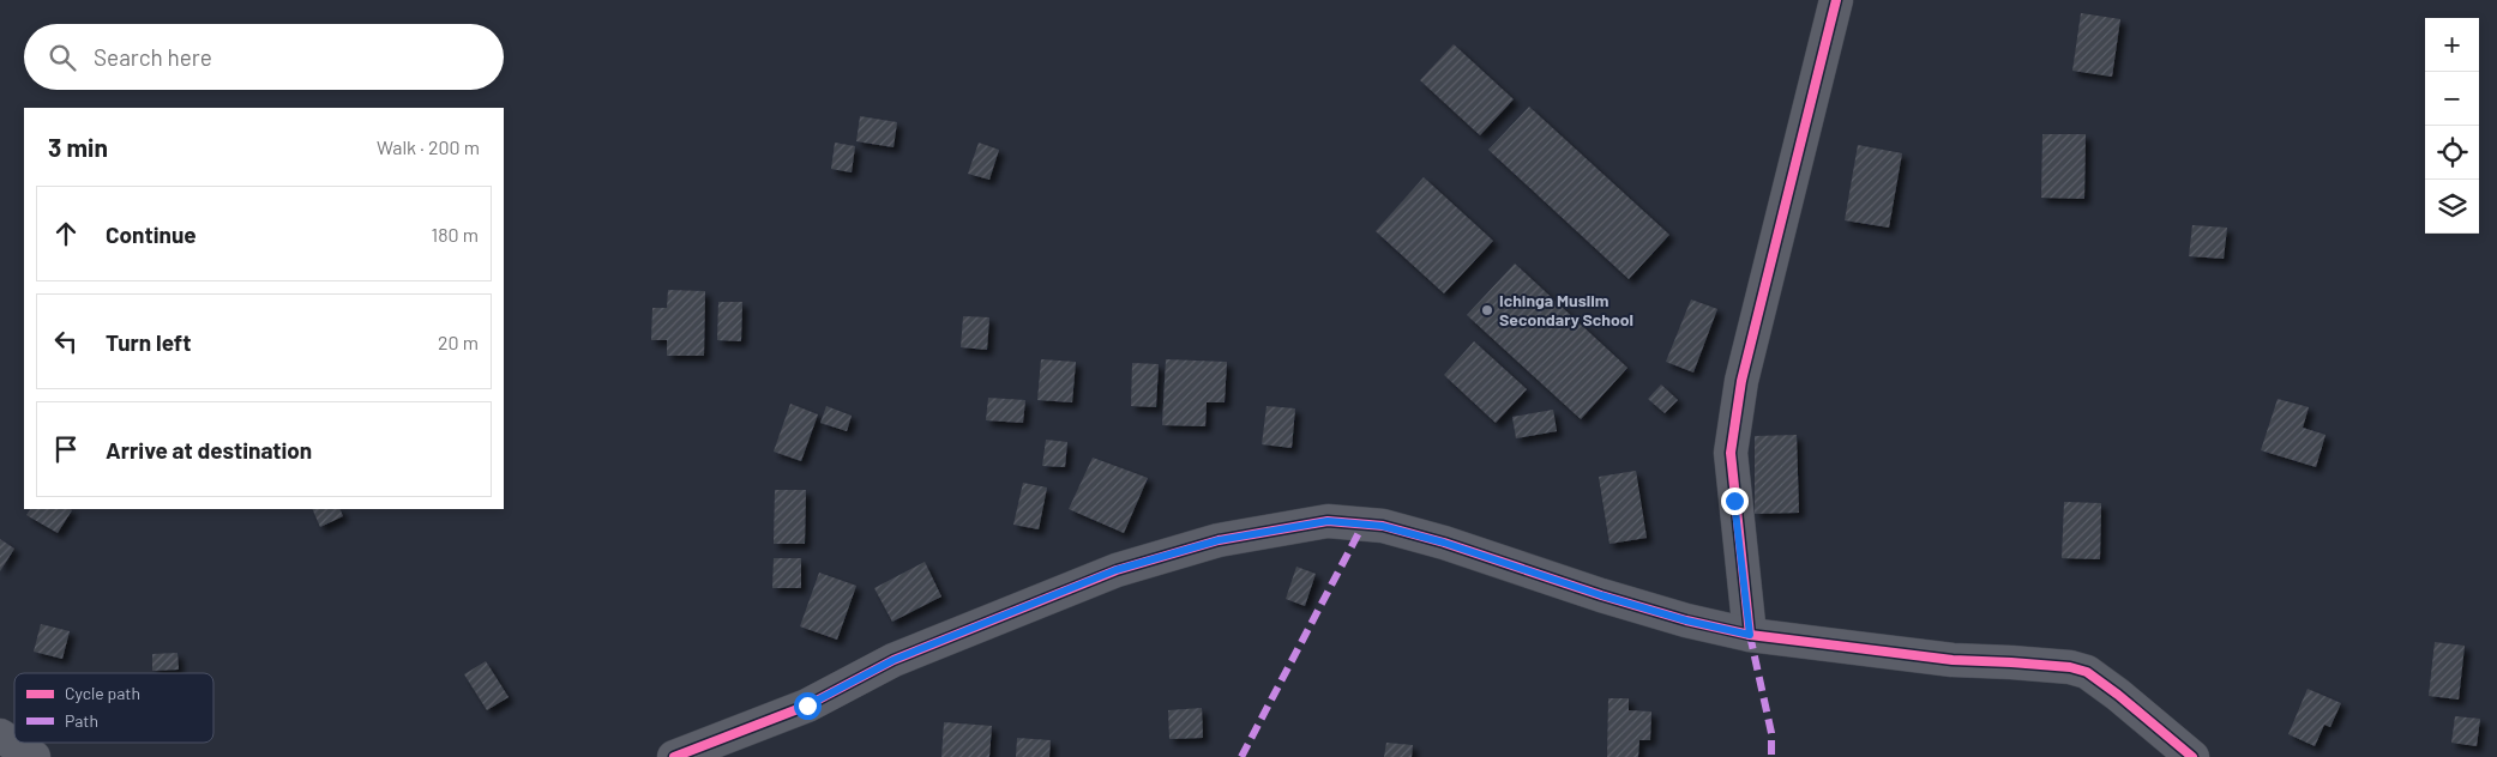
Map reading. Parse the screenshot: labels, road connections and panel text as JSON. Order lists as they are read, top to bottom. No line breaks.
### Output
{"places":["Ichinga Muslim Secondary School"],"legend":["Cycle path","Path"],"page":{"map_buttons":["+","−"],"search":"Search here","heading":["3 min","Walk · 200 m"],"list":[["Continue","180 m"],["Turn left","20 m"],"Arrive at destination"]}}
